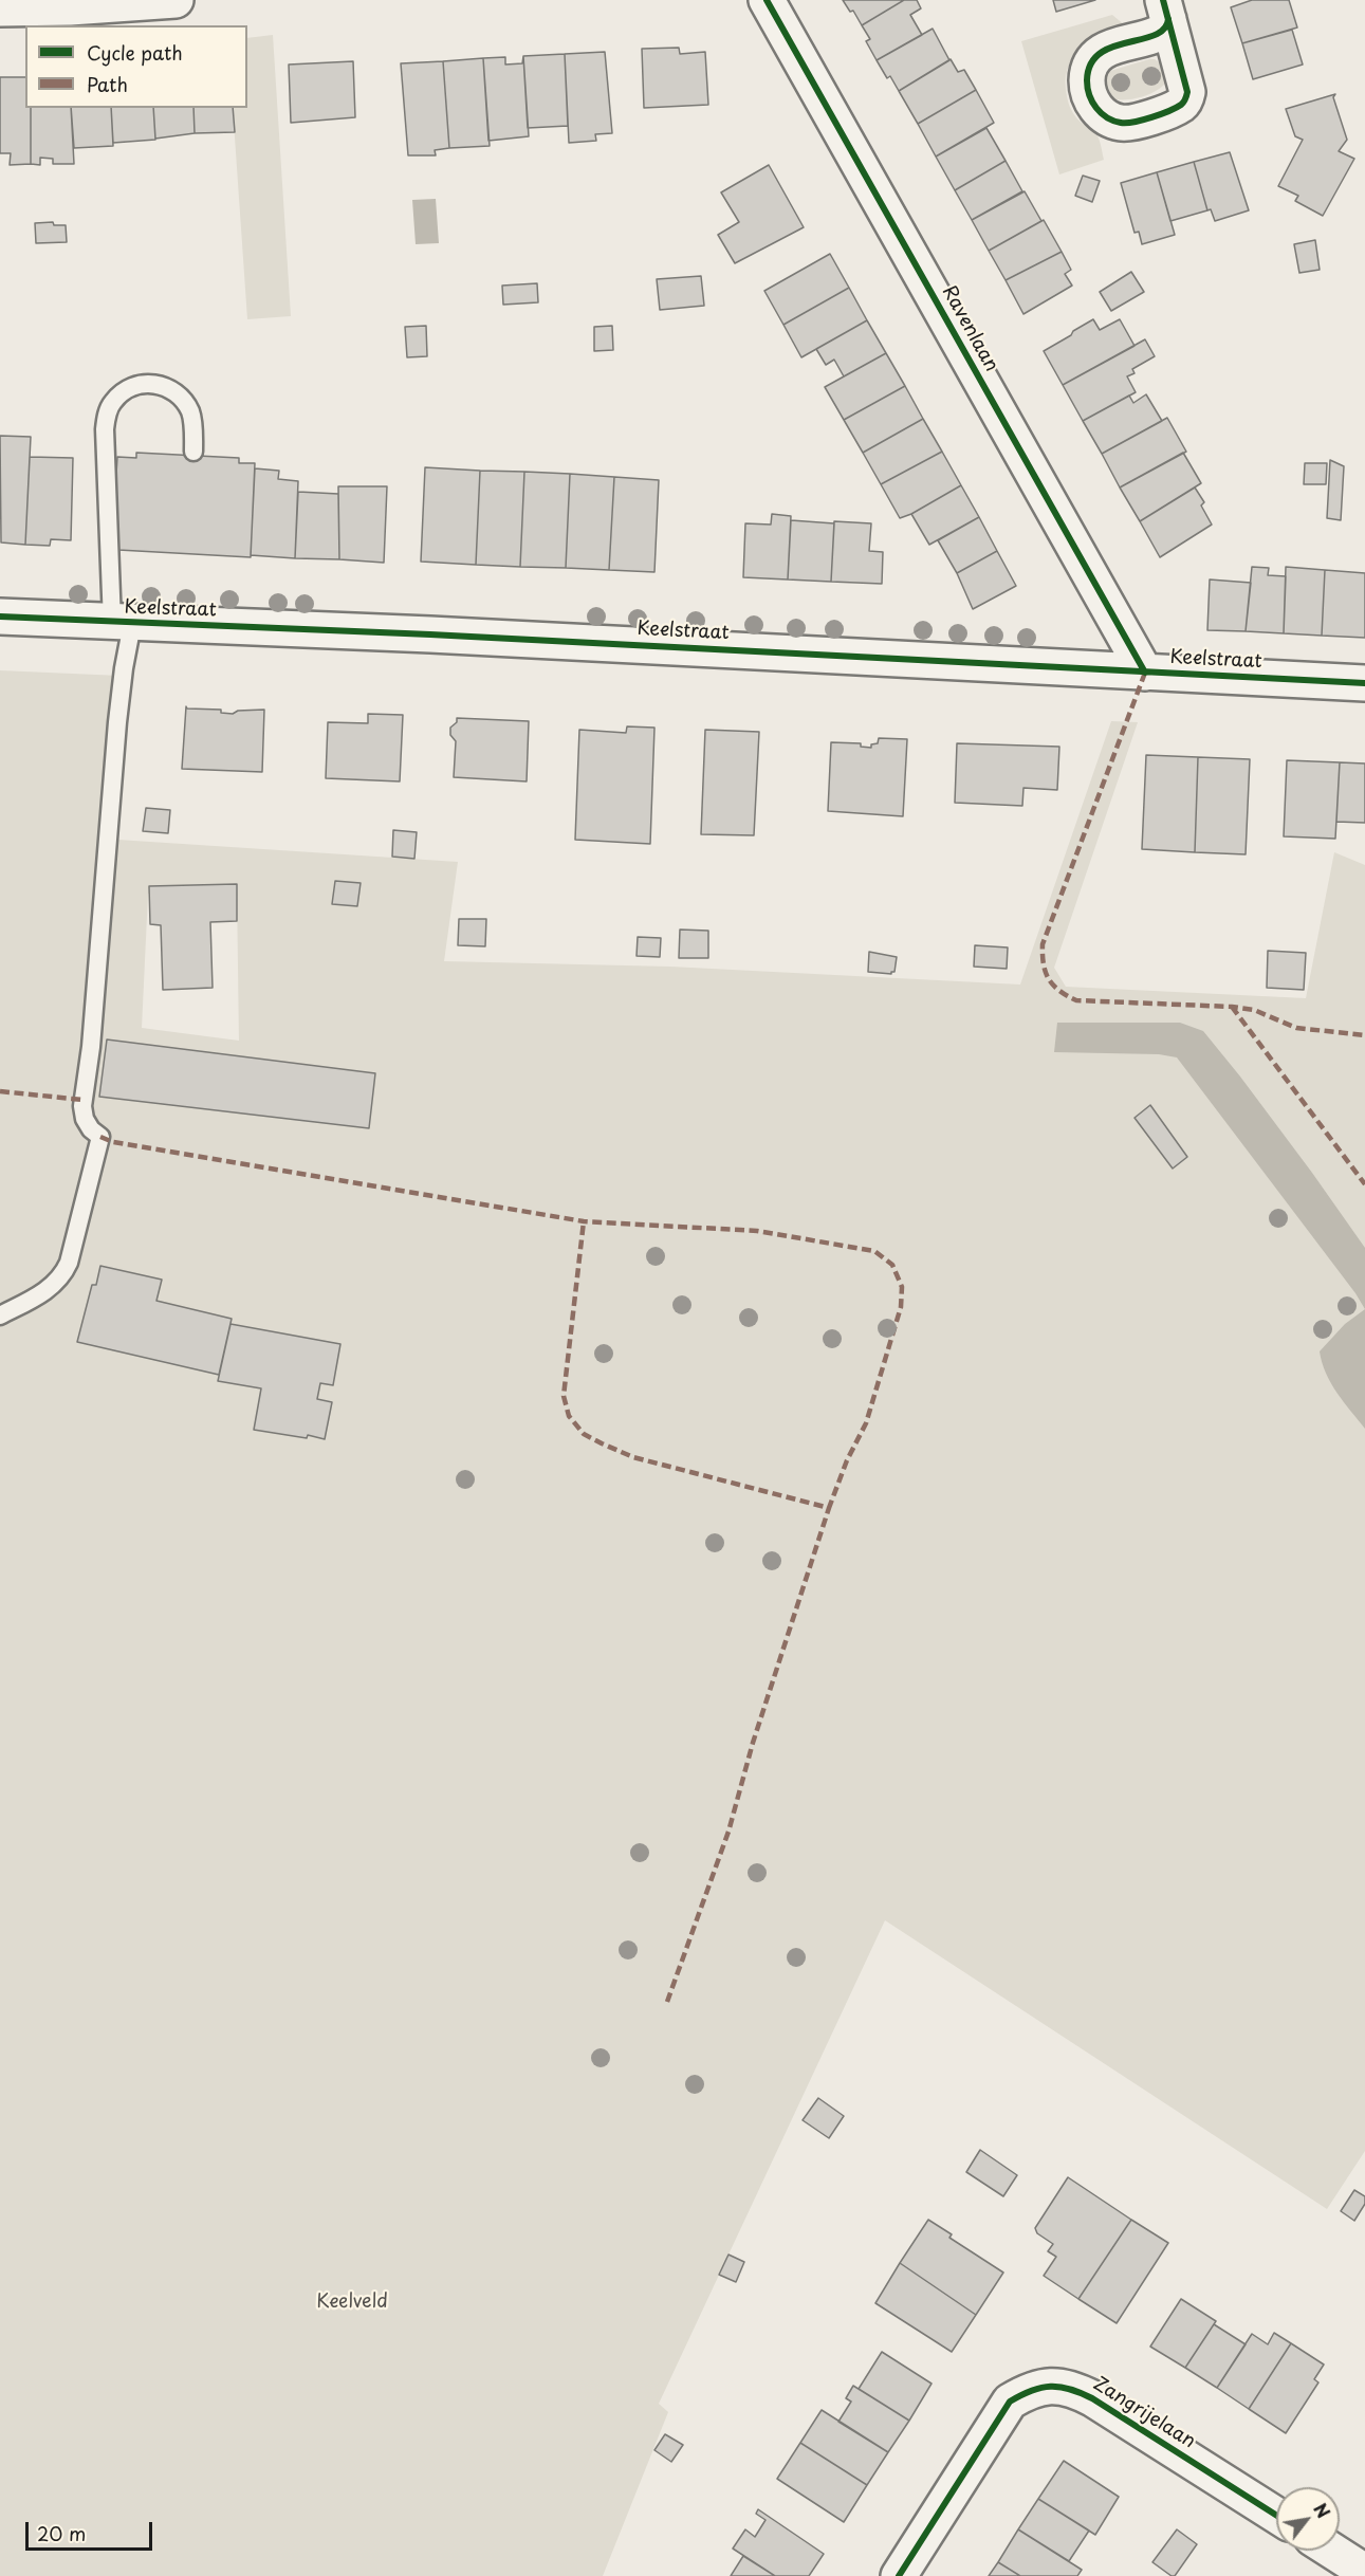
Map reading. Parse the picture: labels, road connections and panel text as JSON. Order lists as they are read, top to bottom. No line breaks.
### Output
{"streets":{"street":["Ravenlaan","Keelstraat","Zangrijelaan"]},"crossings":[["Ravenlaan","Keelstraat"]],"parks":["Keelveld"],"legend":["Cycle path","Path"],"scale_bar":"20 m","north":"top right"}
